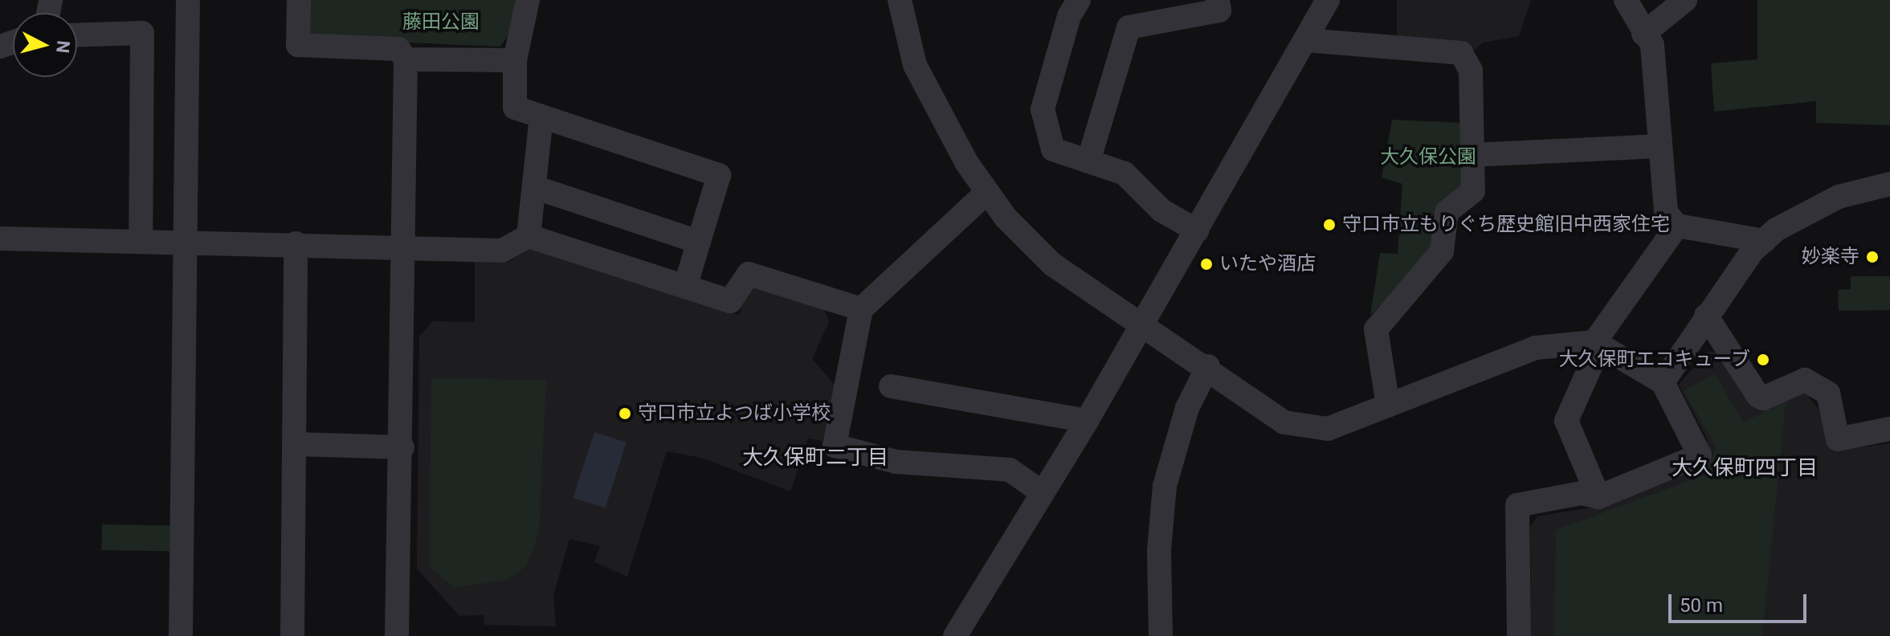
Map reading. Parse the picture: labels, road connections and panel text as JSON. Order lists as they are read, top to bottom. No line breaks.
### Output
{"districts":["大久保町二丁目","大久保町四丁目"],"parks":["藤田公園","大久保公園"],"places":["守口市立もりぐち歴史館旧中西家住宅","妙楽寺","いたや酒店","大久保町エコキューブ","守口市立よつば小学校"],"scale_bar":"50 m","north":"right"}
